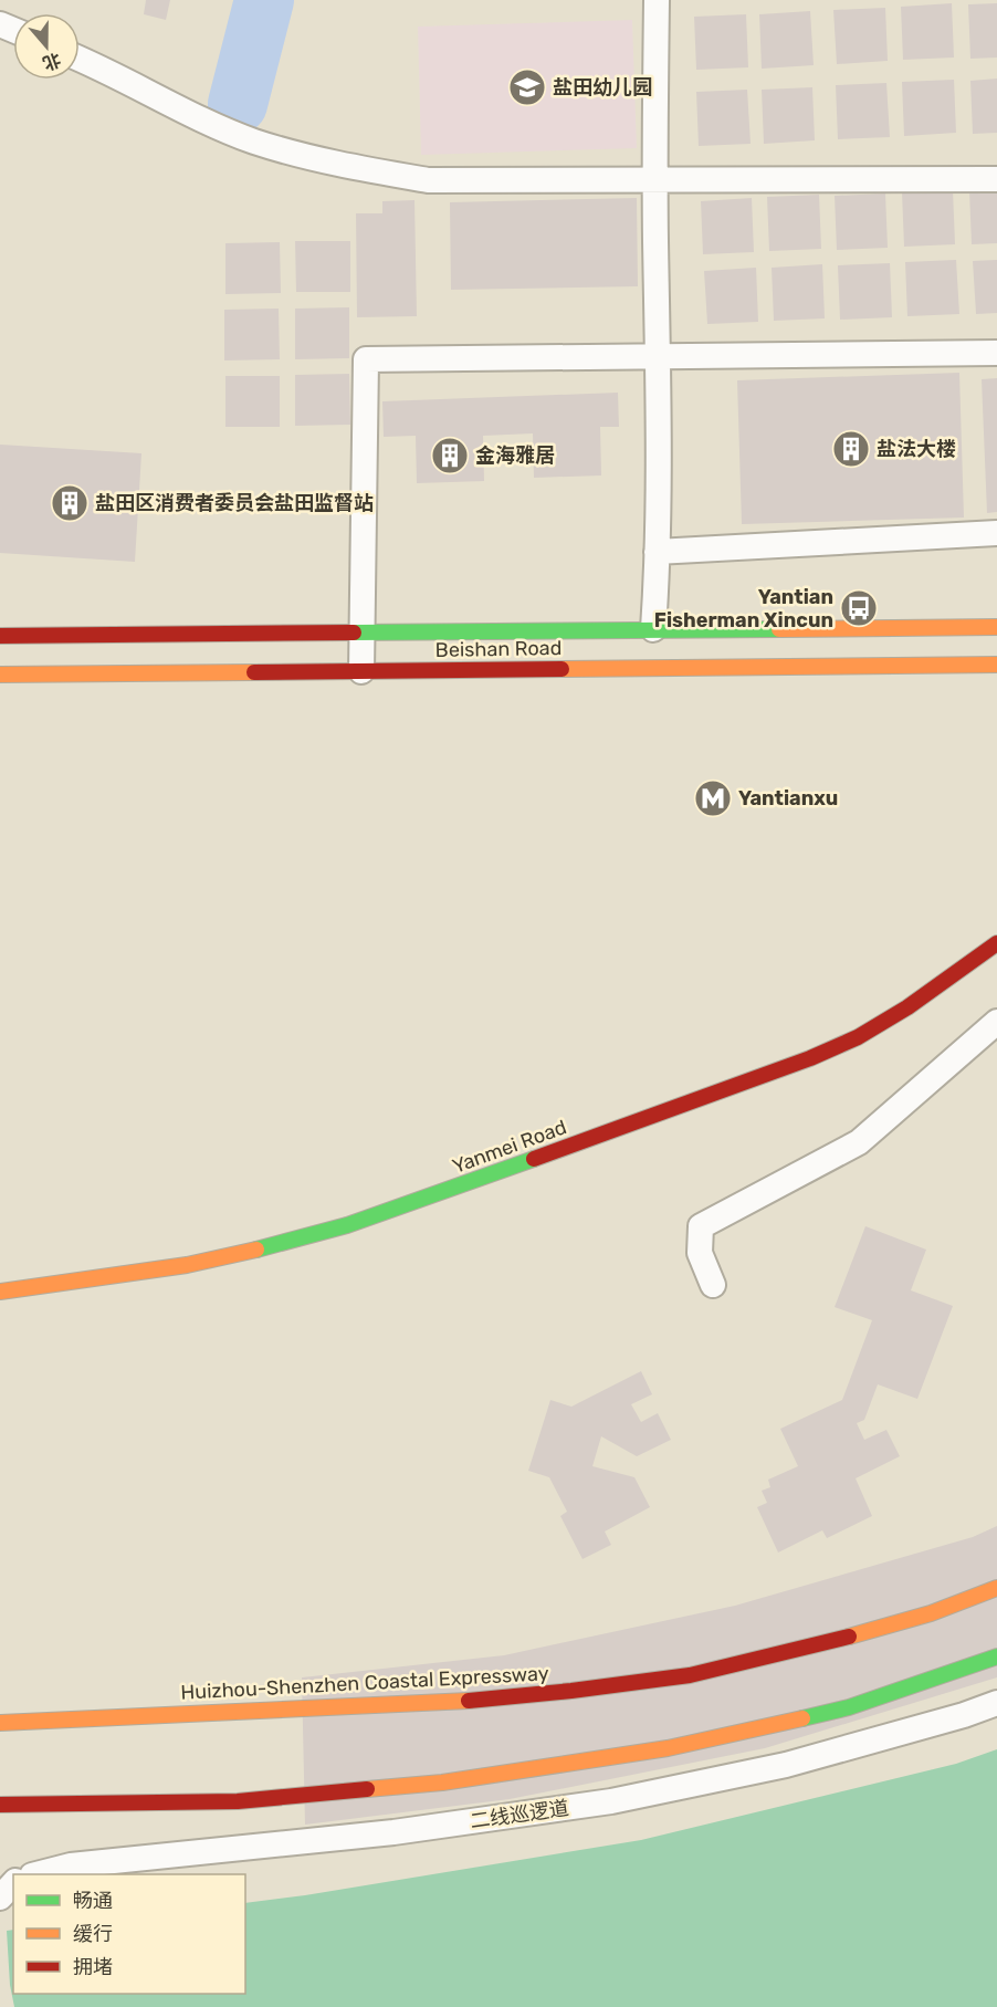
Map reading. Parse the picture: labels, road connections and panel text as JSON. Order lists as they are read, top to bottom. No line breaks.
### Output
{"streets":{"main road":["Beishan Road","Yanmei Road","Huizhou-Shenzhen Coastal Expressway"],"street":["二线巡逻道"]},"places":{"school or university":["盐田幼儿园"],"building":["盐法大楼","金海雅居","盐田区消费者委员会盐田监督站"],"bus stop":["Yantian Fisherman Xincun"],"metro station":["Yantianxu"]},"legend":["畅通","缓行","拥堵"],"north":"bottom"}
